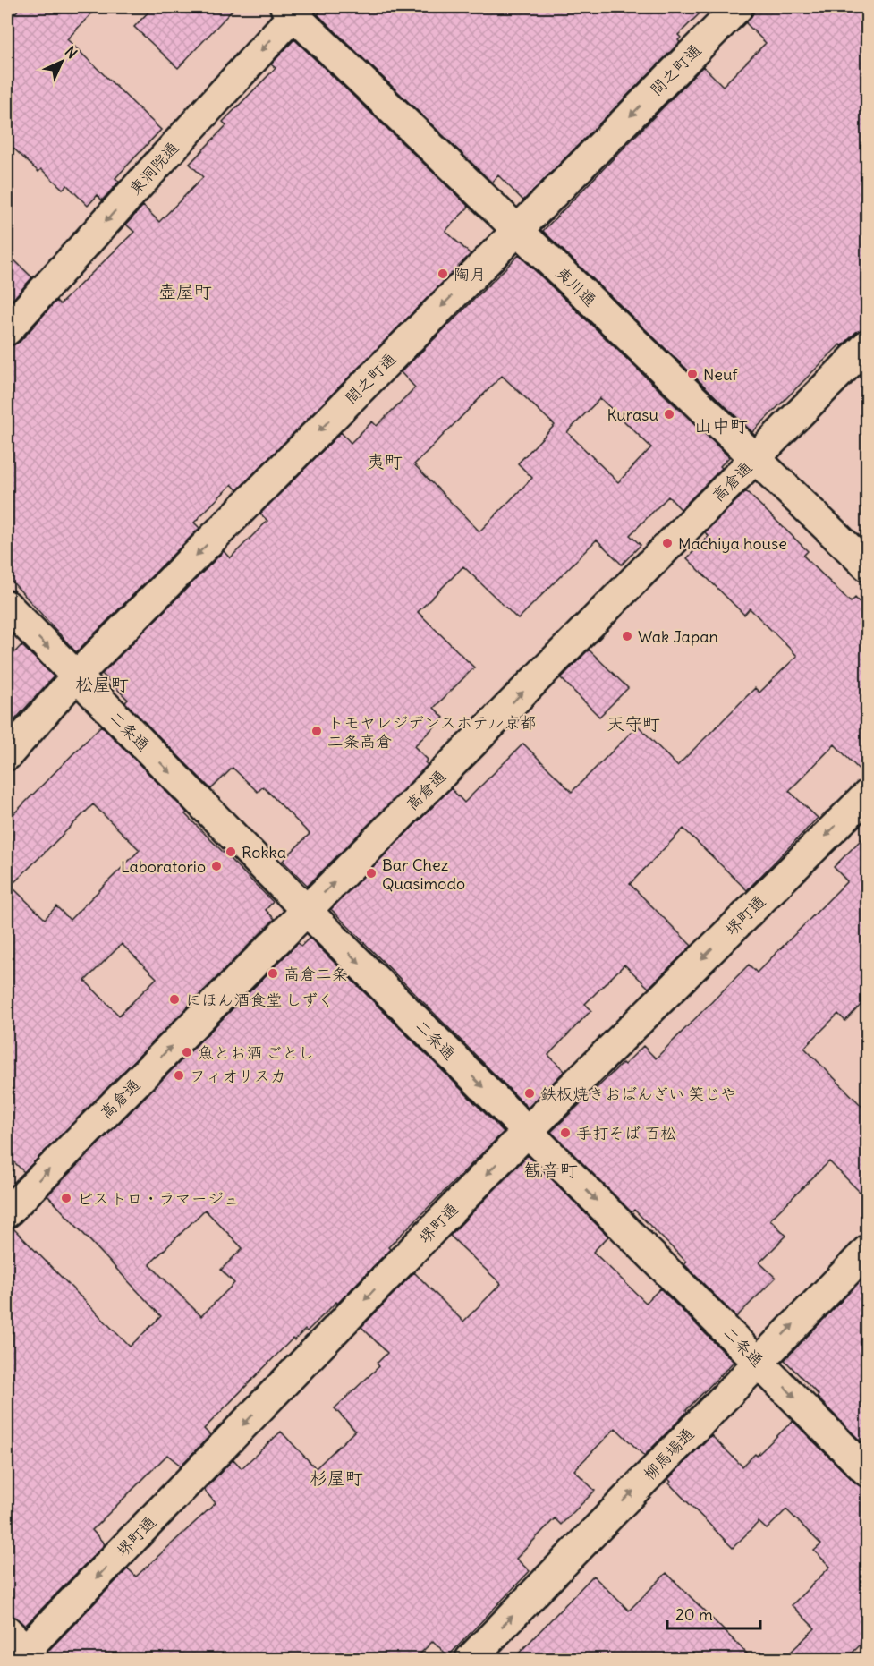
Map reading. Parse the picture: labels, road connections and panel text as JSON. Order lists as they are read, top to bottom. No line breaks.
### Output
{"streets":{"street":["間之町通","東洞院通","夷川通","高倉通","二条通","堺町通","柳馬場通"]},"crossings":[["間之町通","夷川通"],["間之町通","二条通"],["東洞院通","夷川通"],["夷川通","高倉通"],["高倉通","二条通"],["二条通","堺町通"],["二条通","柳馬場通"]],"one_way":["間之町通","東洞院通","高倉通","二条通","堺町通","柳馬場通"],"districts":["壺屋町","山中町","夷町","松屋町","天守町","観音町","杉屋町"],"places":["陶月","Neuf","Kurasu","Machiya house","Wak Japan","トモヤレジデンスホテル京都 二条高倉","Rokka","Laboratorio","Bar Chez Quasimodo","高倉二条","にほん酒食堂 しずく","魚とお酒 ごとし","フィオリスカ","鉄板焼きおばんざい 笑じや","手打そば 百松","ビストロ・ラマージュ"],"scale_bar":"20 m","north":"top right"}
